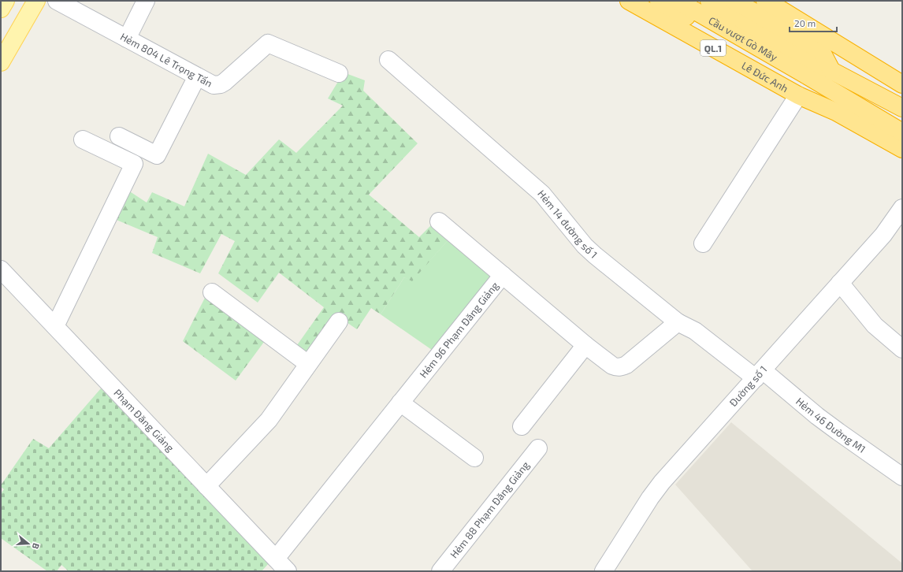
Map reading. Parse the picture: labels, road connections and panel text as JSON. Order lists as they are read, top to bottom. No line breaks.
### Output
{"streets":{"highway":["Cầu vượt Gò Mây","QL.1","Lê Đức Anh"],"street":["Hẻm 804 Lê Trọng Tấn","Hẻm 14 đường số 1","Hẻm 96 Phạm Đăng Giảng","Đường số 1","Phạm Đăng Giảng","Hẻm 46 Đường M1","Hẻm 88 Phạm Đăng Giảng"]},"crossings":[["Cầu vượt Gò Mây","Lê Đức Anh"],["Hẻm 14 đường số 1","Hẻm 96 Phạm Đăng Giảng"],["Hẻm 14 đường số 1","Đường số 1"],["Hẻm 14 đường số 1","Hẻm 46 Đường M1"],["Hẻm 96 Phạm Đăng Giảng","Phạm Đăng Giảng"],["Đường số 1","Hẻm 46 Đường M1"]],"scale_bar":"20 m","north":"right"}
